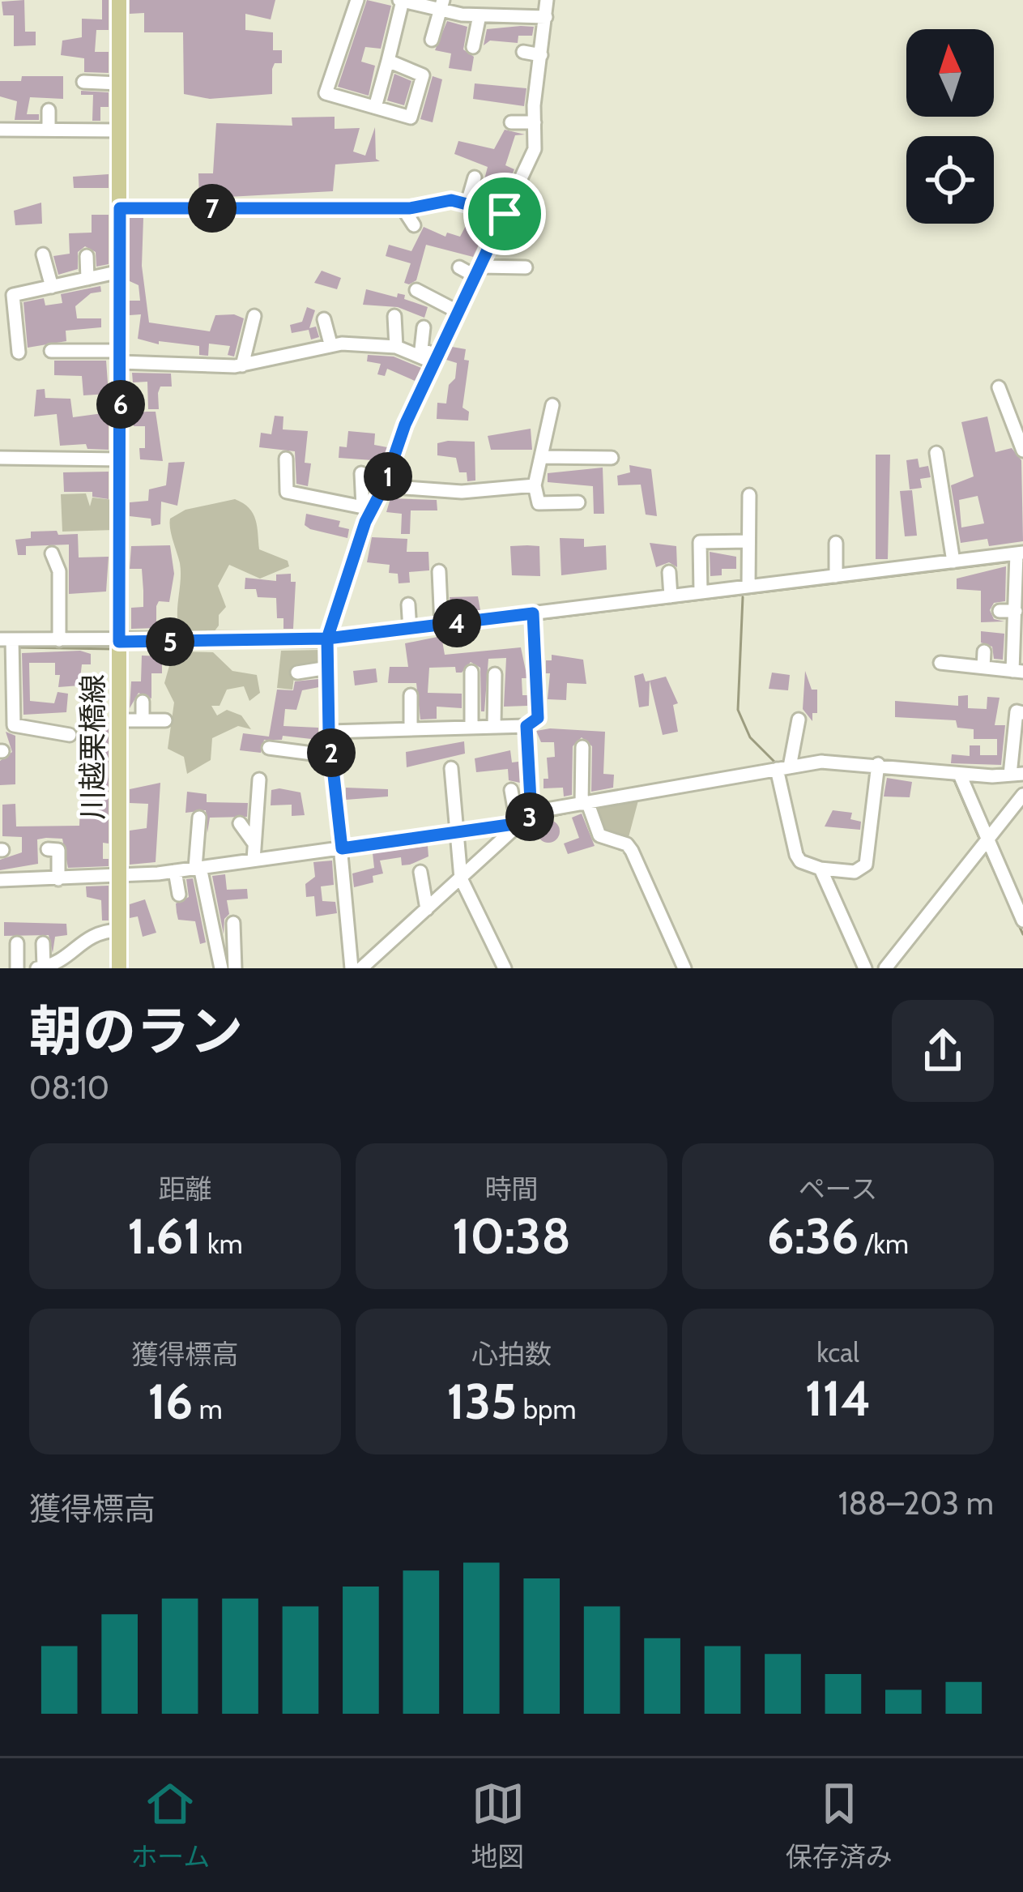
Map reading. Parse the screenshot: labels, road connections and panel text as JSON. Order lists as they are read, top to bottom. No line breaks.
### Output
{"streets":{"main road":["川越栗橋線"]},"north":"top","page":{"pins":["7","6","1","4","5","2","3"],"heading":["朝のラン","08:10"],"stats":[["距離","1.61 km"],["時間","10:38"],["ペース","6:36 /km"],["獲得標高","16 m"],["心拍数","135 bpm"],["kcal","114"]],"chart":["獲得標高","188–203 m"],"tabs":["ホーム","地図","保存済み"]}}
